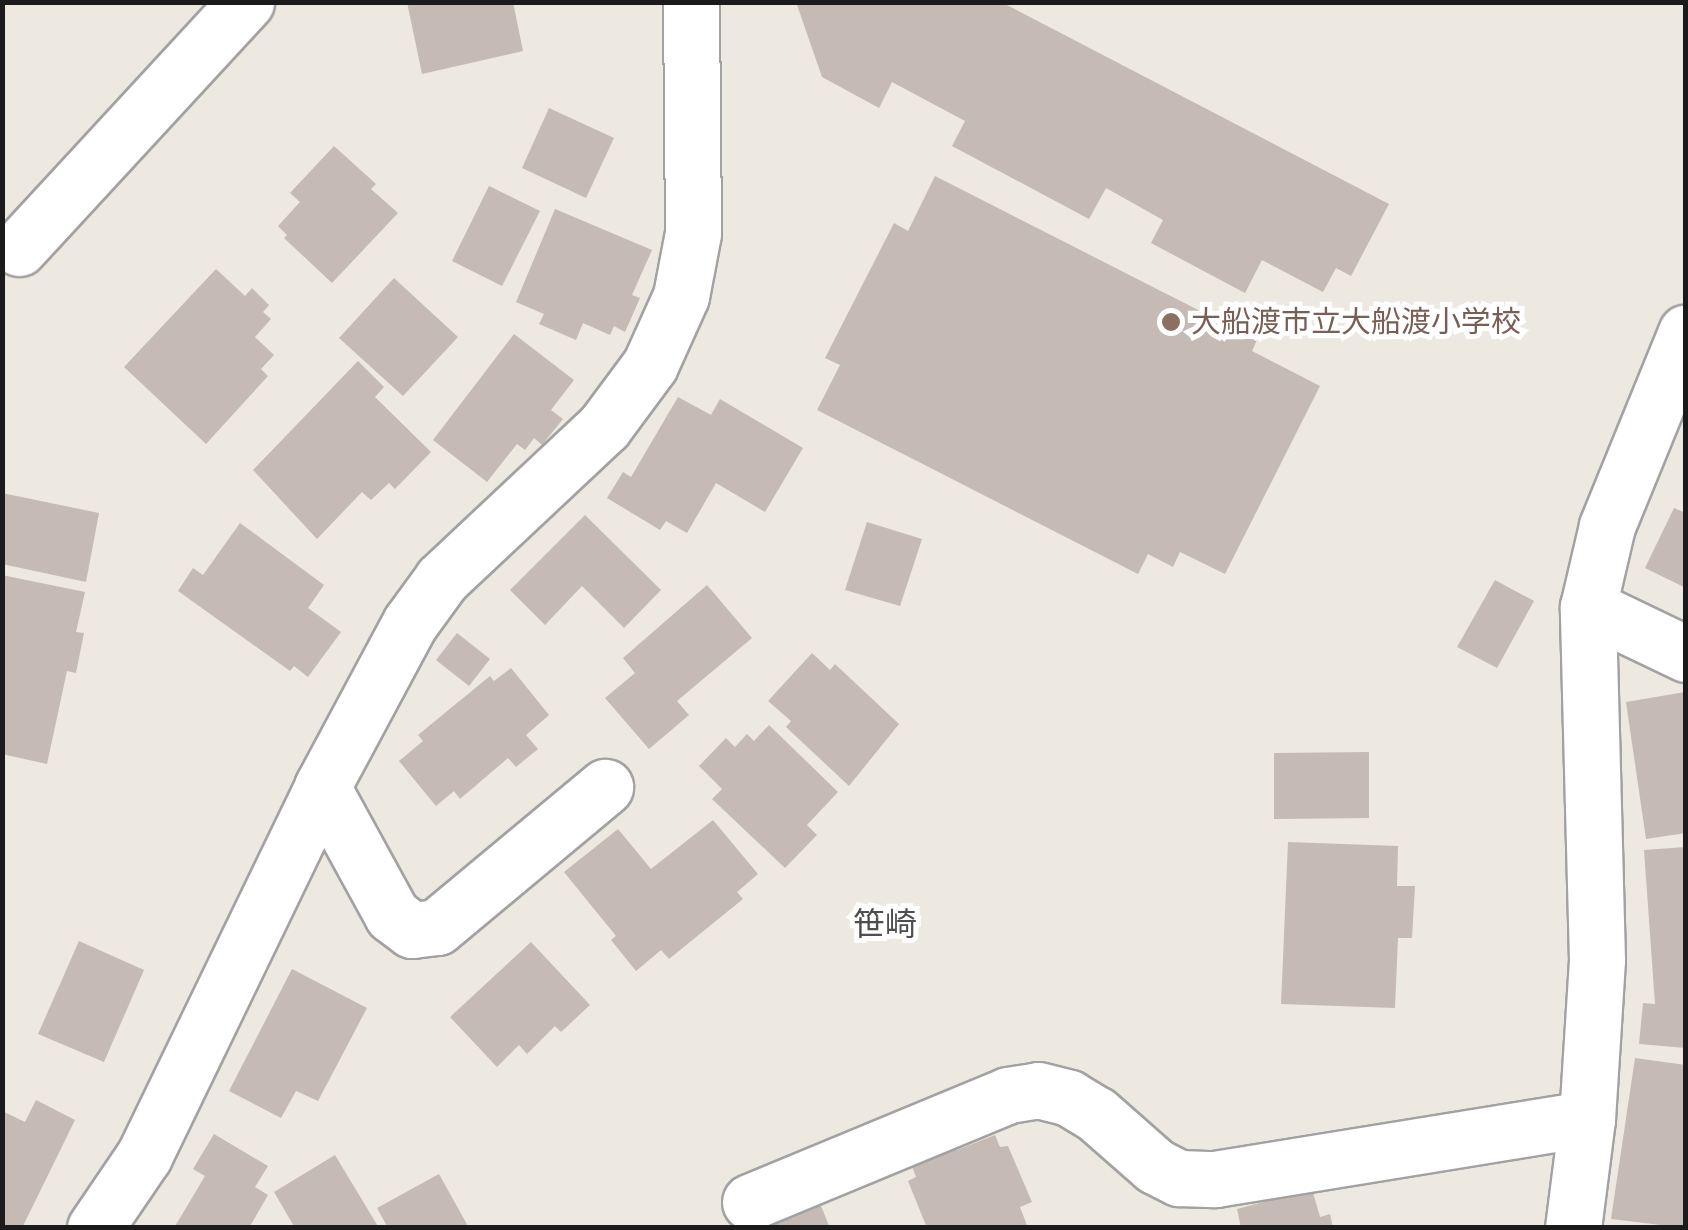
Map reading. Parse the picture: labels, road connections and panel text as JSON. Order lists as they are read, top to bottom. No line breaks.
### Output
{"districts":["笹崎"],"places":["大船渡市立大船渡小学校"]}
